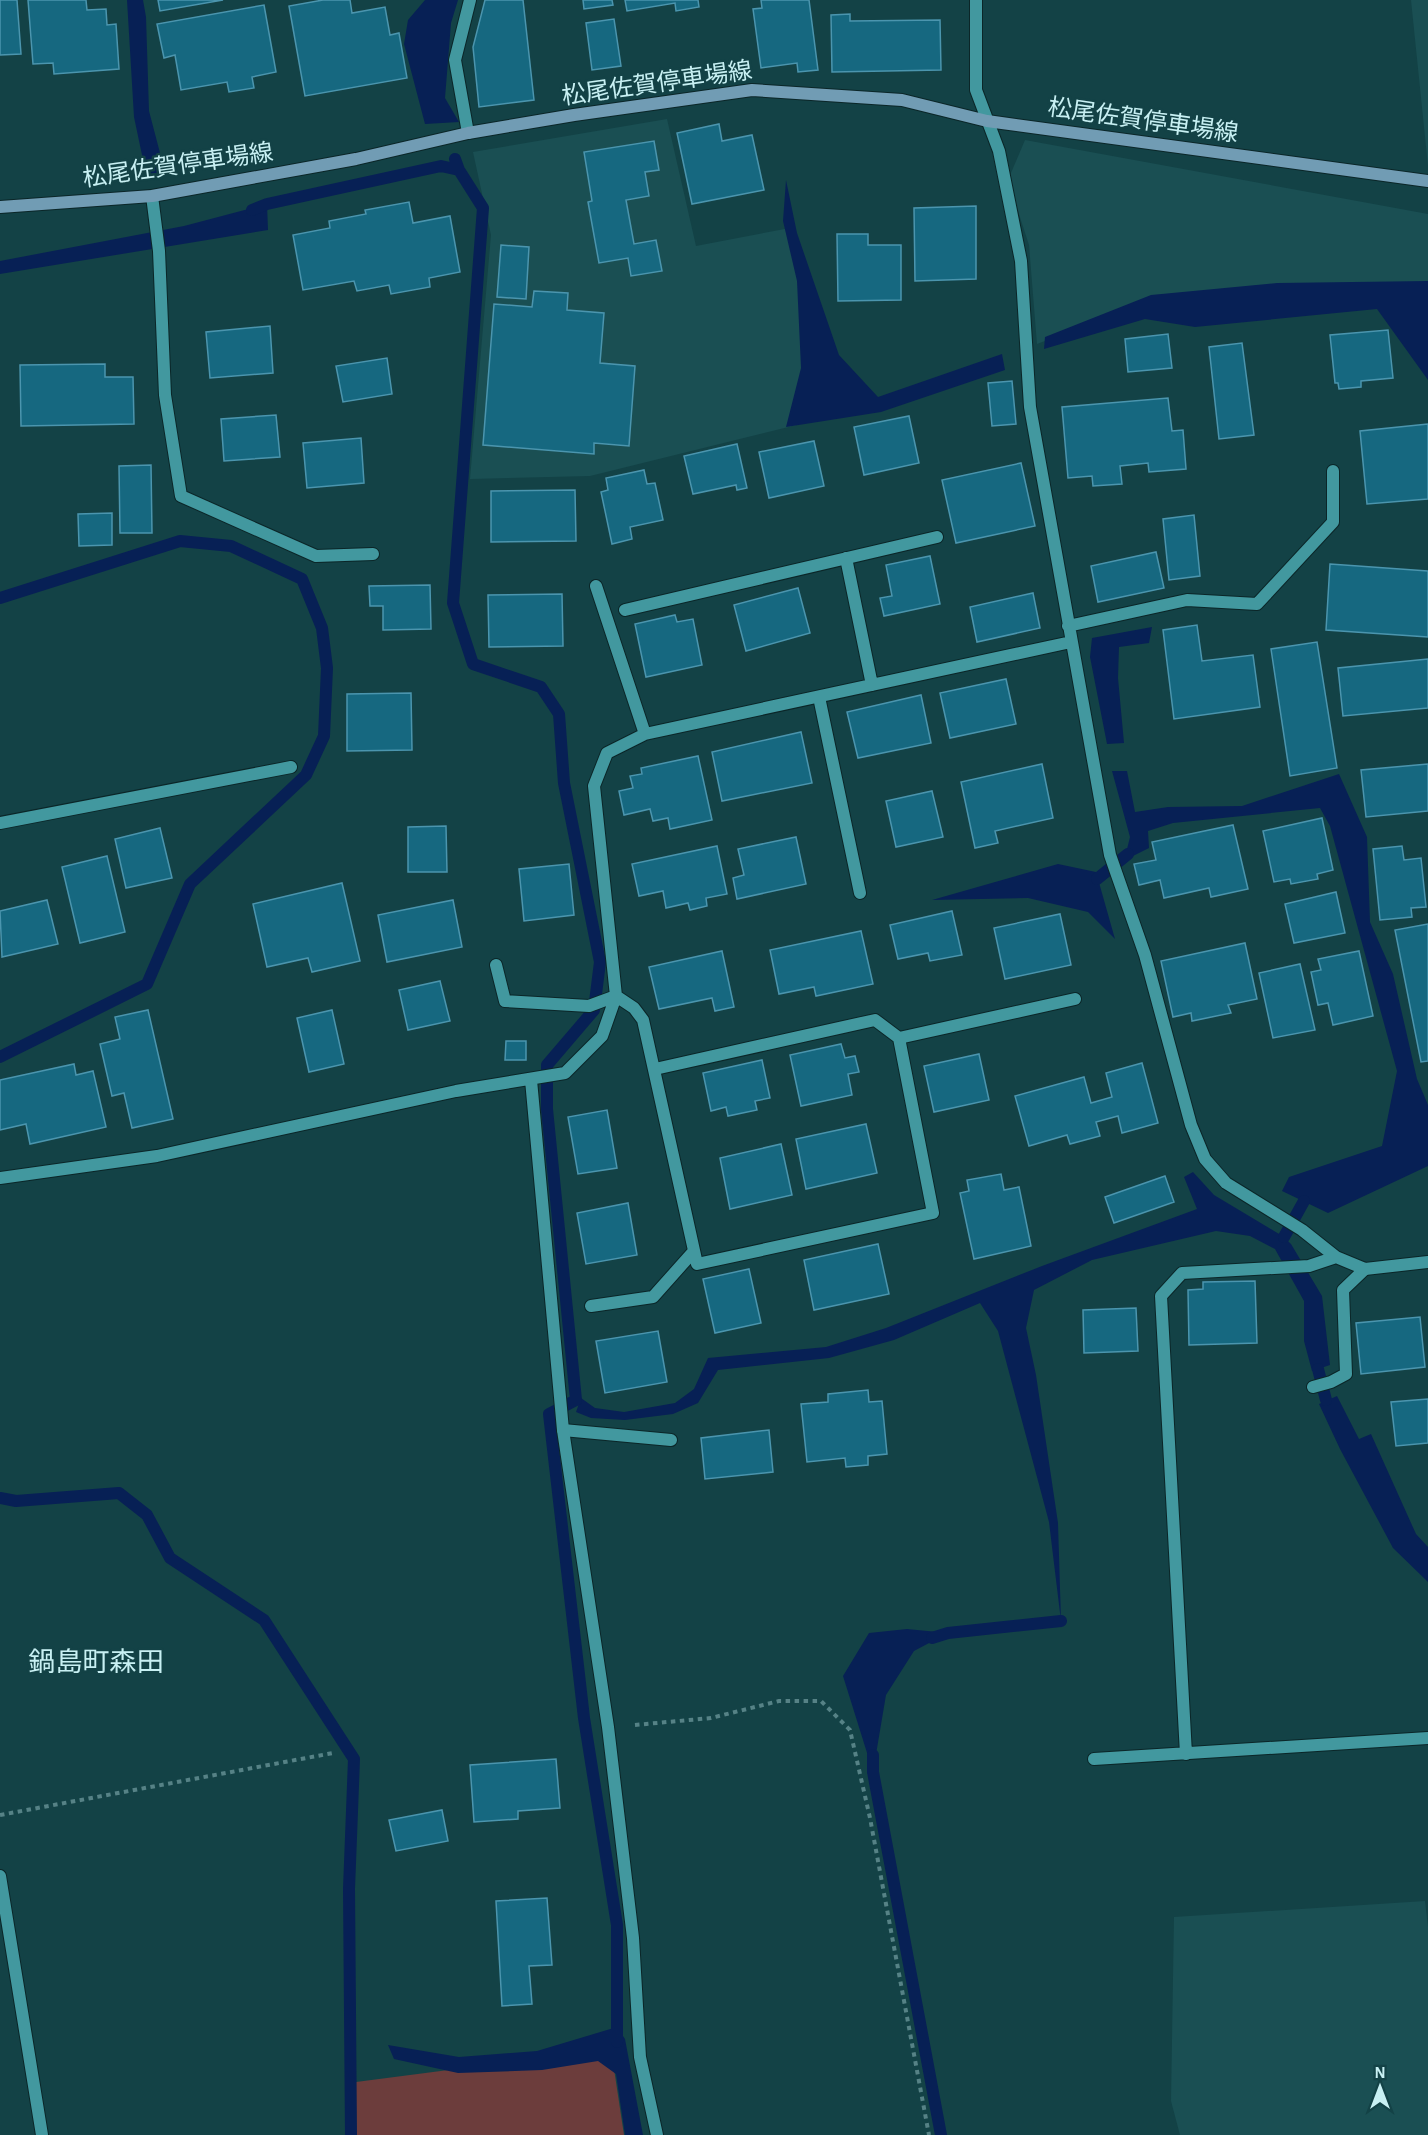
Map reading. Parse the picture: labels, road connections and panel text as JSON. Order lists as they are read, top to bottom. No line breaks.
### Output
{"streets":{"main road":["松尾佐賀停車場線"]},"districts":["鍋島町森田"],"north":"top"}
